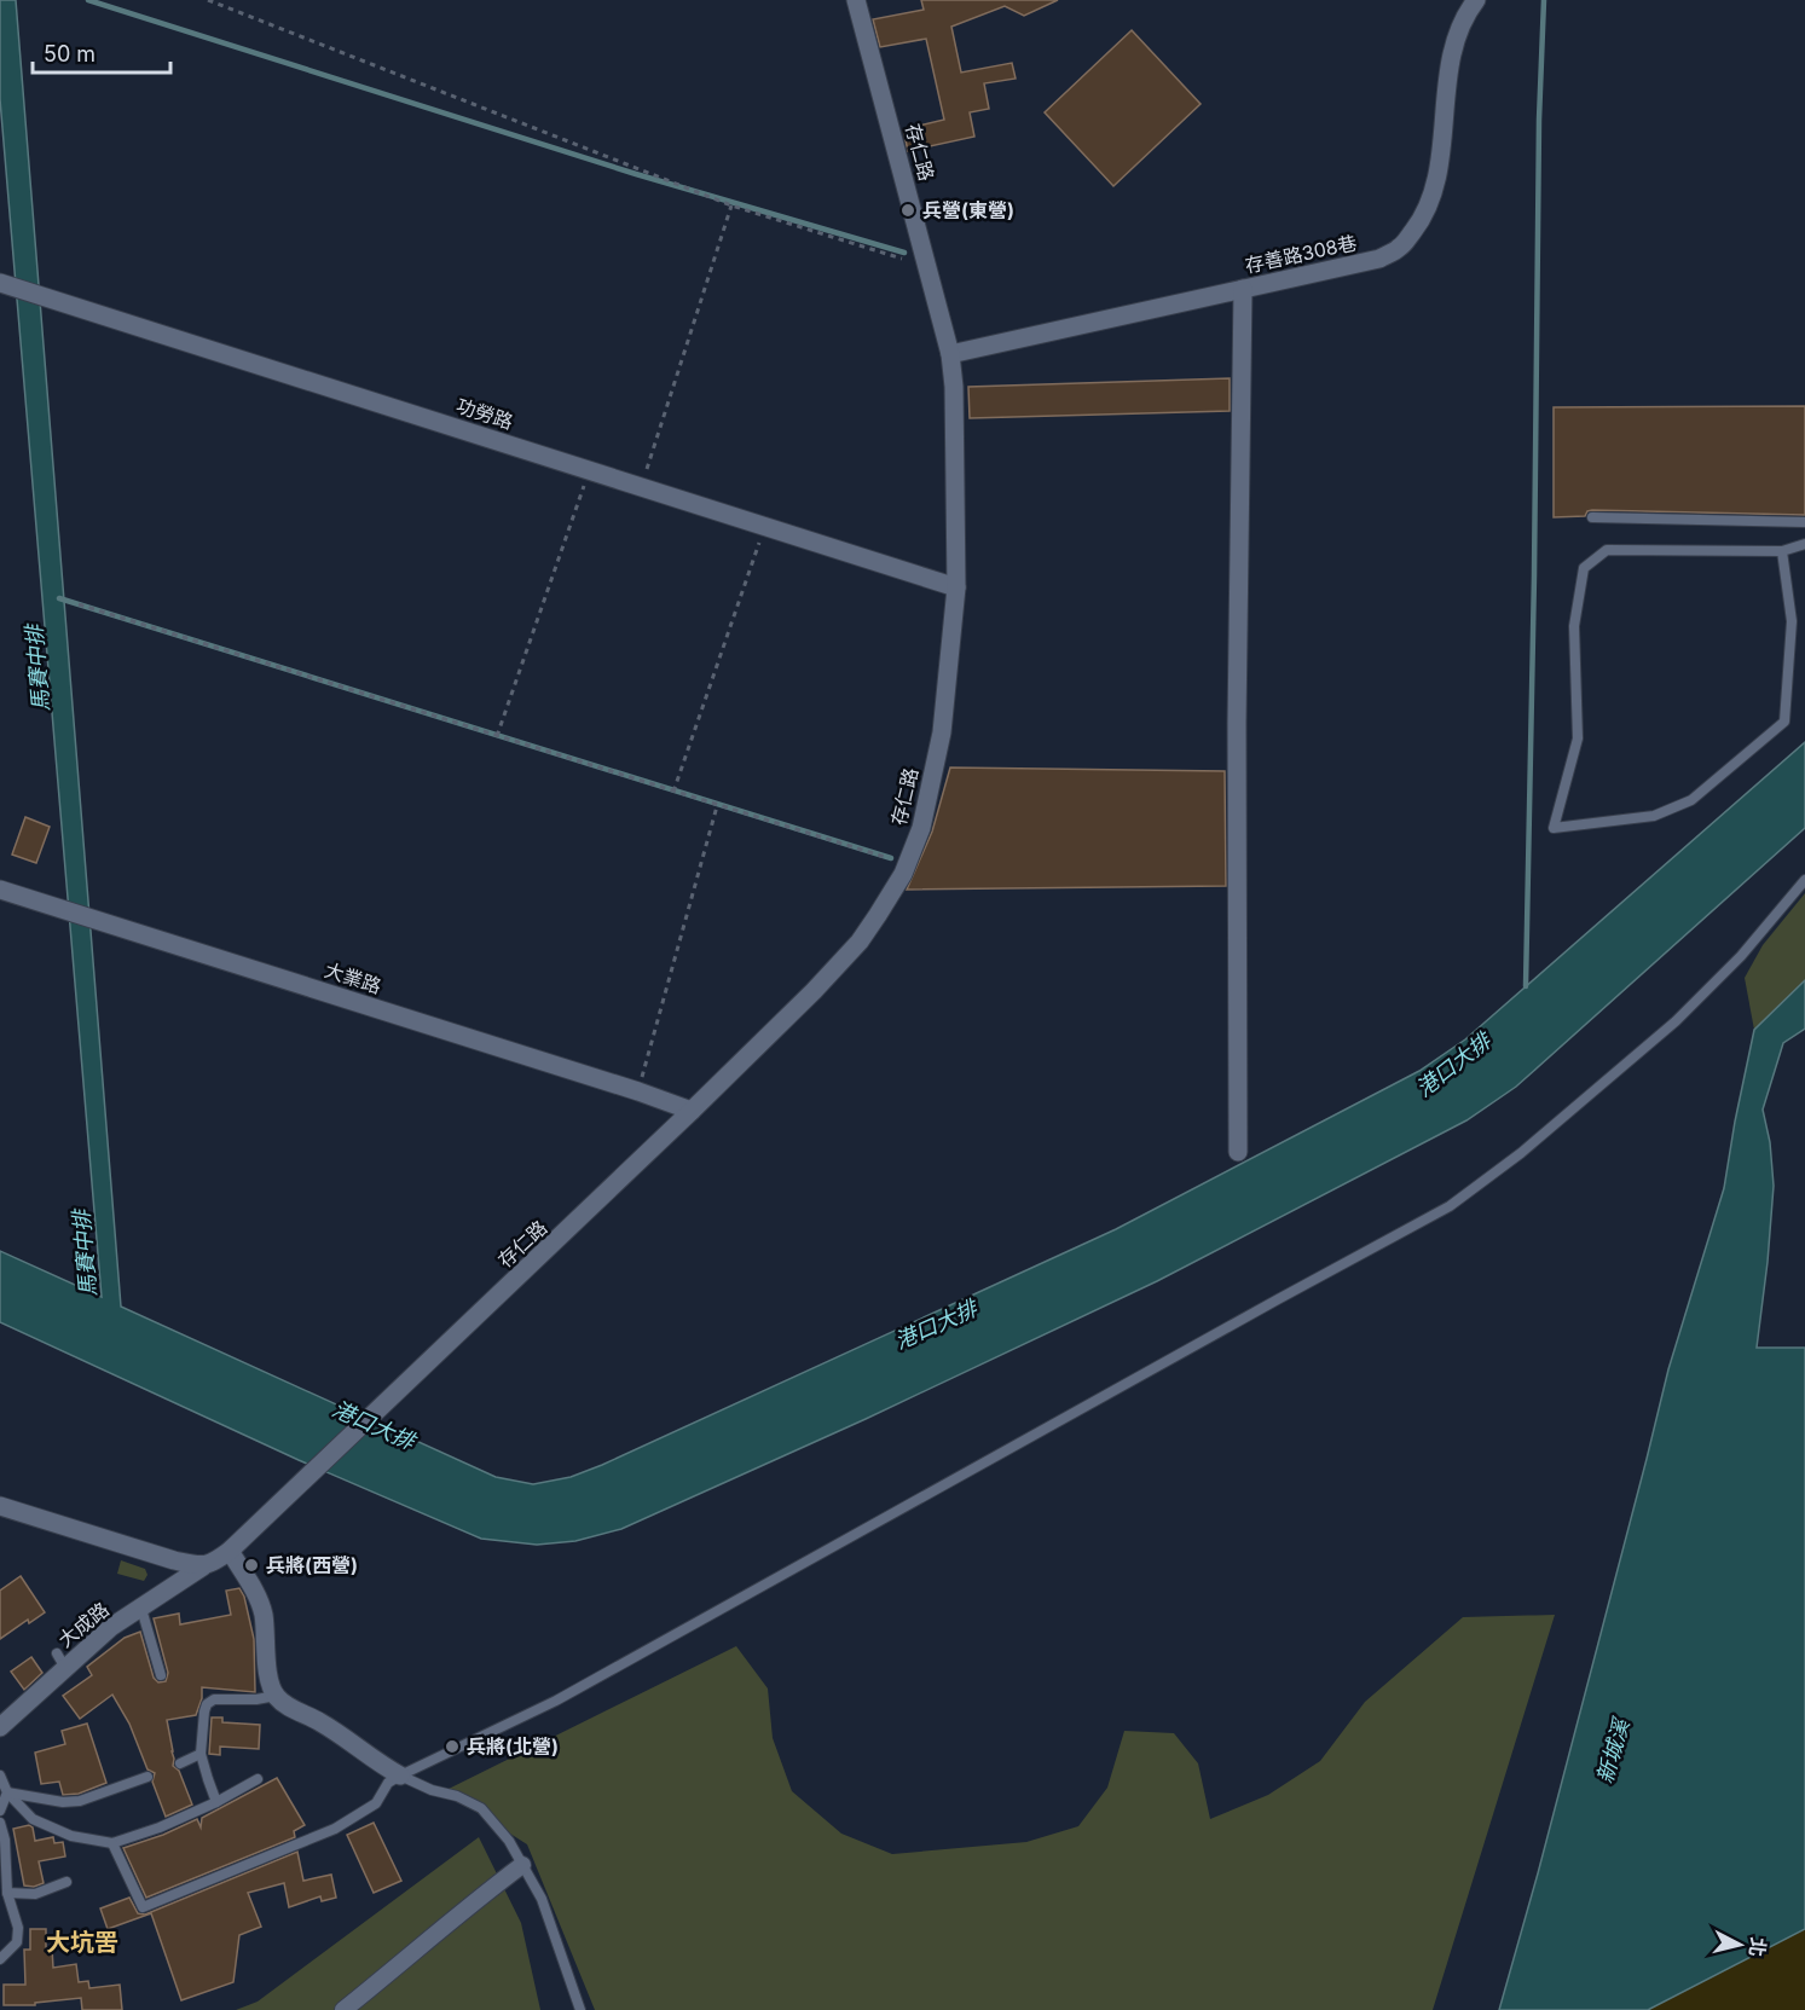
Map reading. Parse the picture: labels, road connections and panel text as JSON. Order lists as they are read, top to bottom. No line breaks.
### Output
{"streets":{"street":["存仁路","存善路308巷","功勞路","大業路","大成路"]},"crossings":[["存仁路","存善路308巷"],["存仁路","功勞路"],["存仁路","大業路"]],"districts":["大坑罟"],"water":["馬賽中排","港口大排","新城溪"],"places":["兵營(東營)","兵將(西營)","兵將(北營)"],"scale_bar":"50 m","north":"right"}
